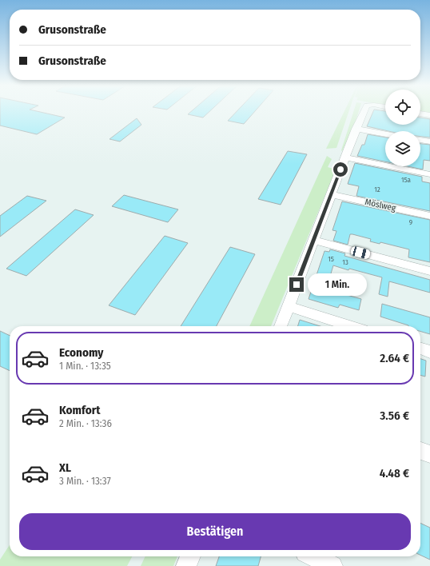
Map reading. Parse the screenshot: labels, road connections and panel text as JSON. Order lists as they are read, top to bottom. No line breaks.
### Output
{"streets":{"street":["Möslweg"]},"house_numbers":["15a","12","9","15","13"],"page":{"banner":["Grusonstraße","Grusonstraße"],"bubble":"1 Min.","list":[{"name":"Economy","note":"1 Min. · 13:35","value":"2.64 €"},{"name":"Komfort","note":"2 Min. · 13:36","value":"3.56 €"},{"name":"XL","note":"3 Min. · 13:37","value":"4.48 €"}],"buttons":"Bestätigen"}}
